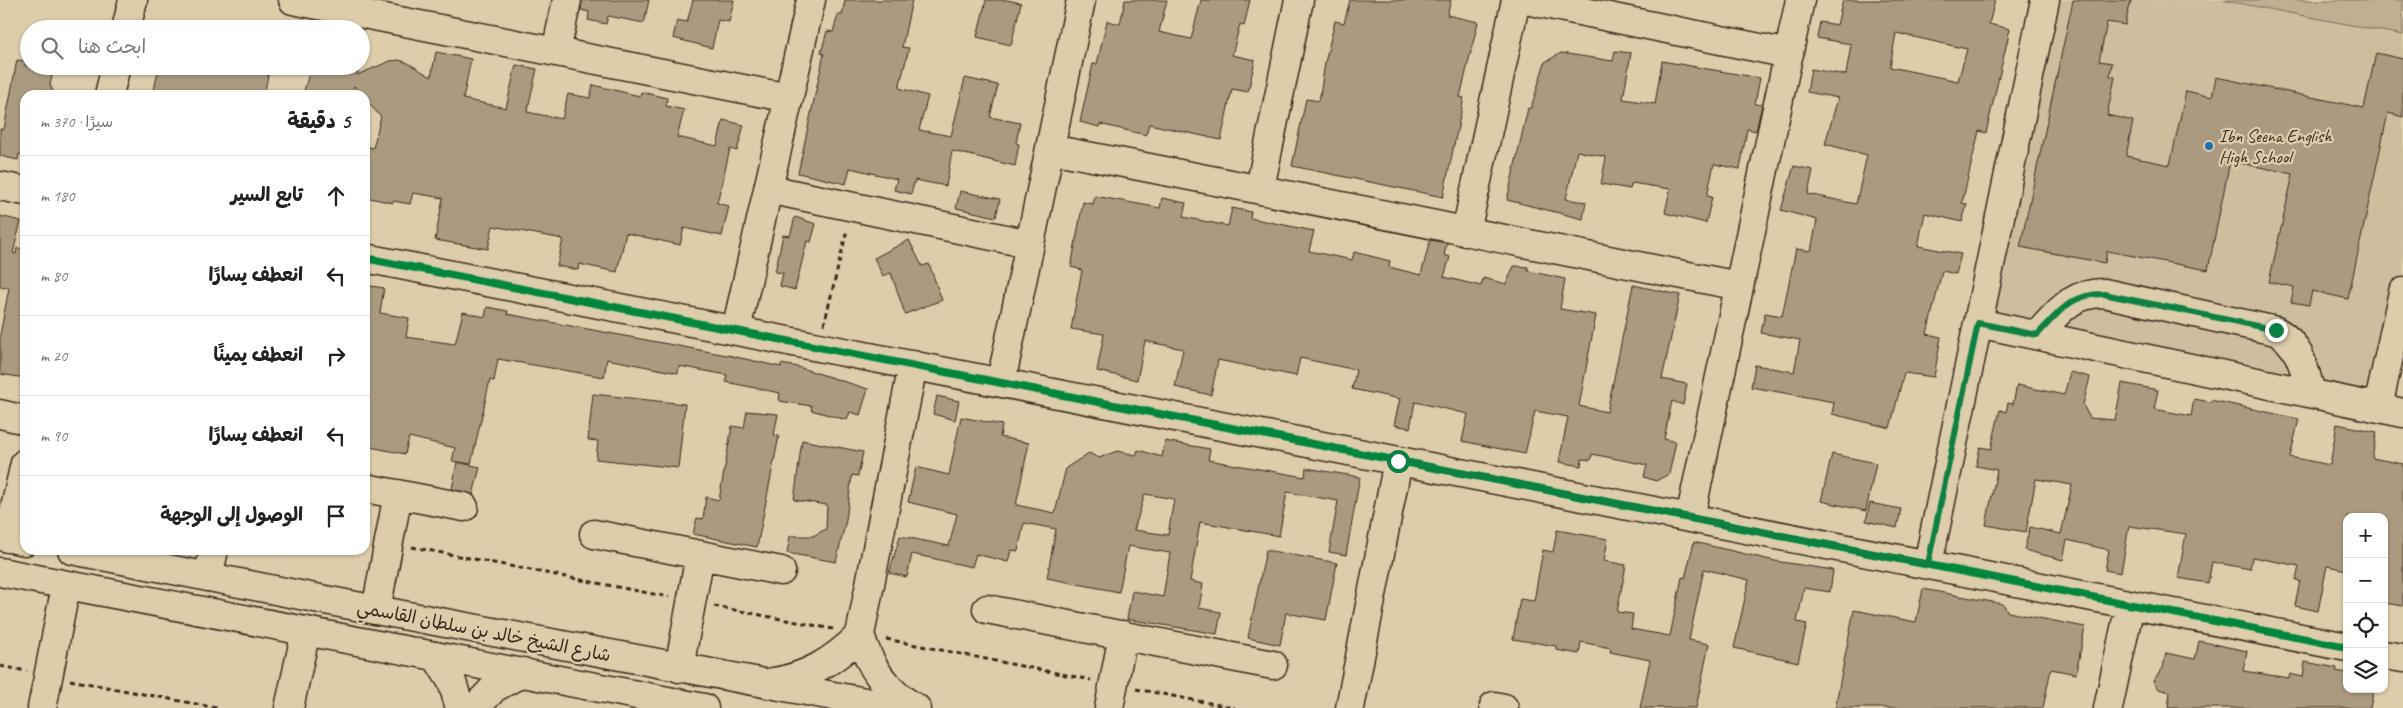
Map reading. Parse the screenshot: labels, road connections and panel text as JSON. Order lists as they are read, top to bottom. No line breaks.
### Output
{"streets":{"street":["شارع الشيخ خالد بن سلطان القاسمي"]},"places":["Ibn Seena English High School"],"page":{"search":"ابحث هنا","heading":["5 دقيقة","سيرًا · 370 m"],"list":[["تابع السير","180 m"],["انعطف يسارًا","80 m"],["انعطف يمينًا","20 m"],["انعطف يسارًا","90 m"],"الوصول إلى الوجهة"],"map_buttons":["+","−"]}}
